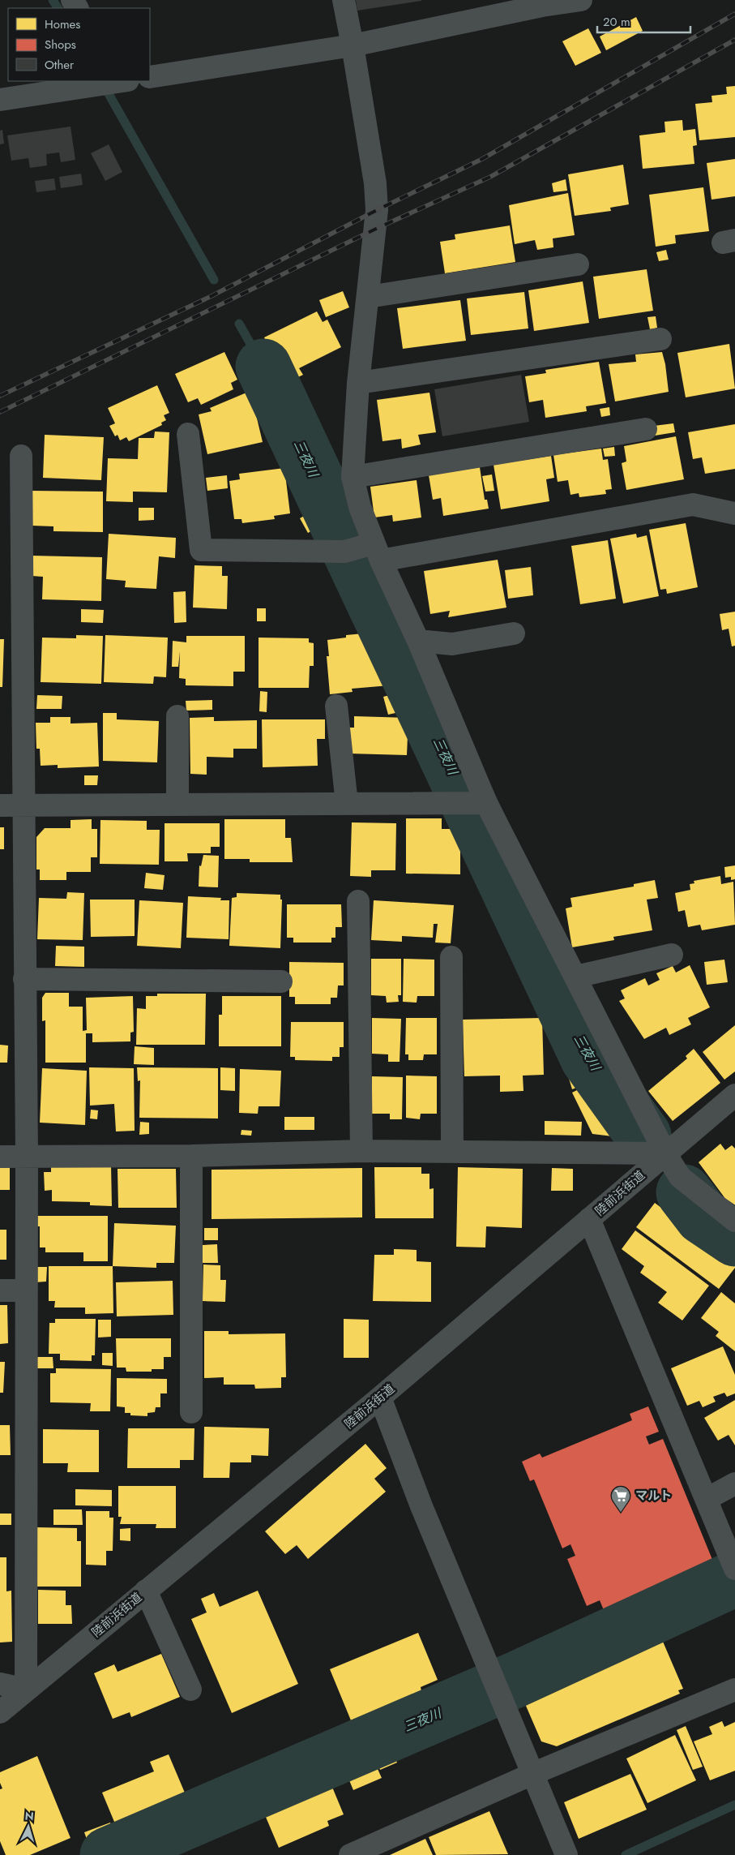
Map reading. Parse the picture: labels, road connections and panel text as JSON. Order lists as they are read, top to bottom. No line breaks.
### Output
{"streets":{"street":["陸前浜街道"]},"water":["三夜川"],"places":{"supermarket":["マルト"]},"legend":["Homes","Shops","Other"],"scale_bar":"20 m","north":"top"}
